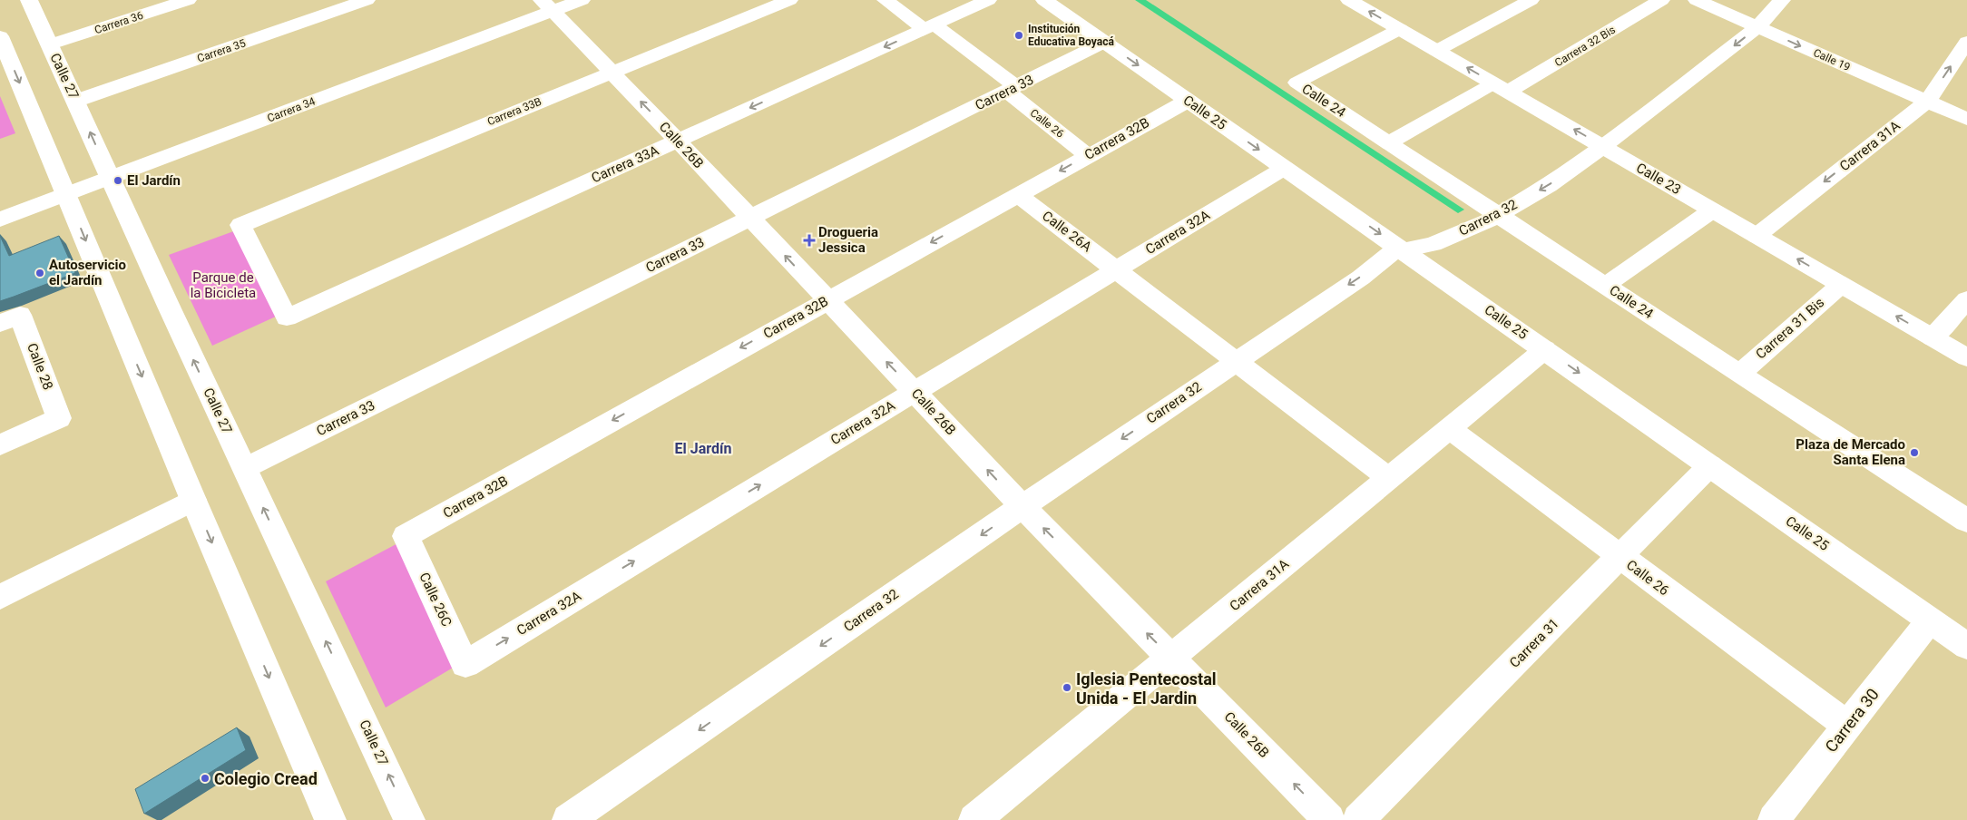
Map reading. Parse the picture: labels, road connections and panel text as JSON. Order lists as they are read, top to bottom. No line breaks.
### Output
{"streets":{"street":["Carrera 36","Carrera 32 Bis","Carrera 35","Calle 19","Calle 27","Carrera 33","Calle 24","Carrera 34","Carrera 33B","Calle 25","Calle 26","Carrera 32B","Calle 26B","Carrera 31A","Carrera 33A","Calle 23","Carrera 32","Calle 26A","Carrera 32A","Carrera 31 Bis","Calle 28","Calle 26C","Carrera 31","Carrera 30"]},"crossings":[["Carrera 36","Calle 27"],["Carrera 32 Bis","Calle 24"],["Carrera 32 Bis","Calle 23"],["Carrera 35","Calle 27"],["Calle 19","Carrera 31A"],["Calle 19","Carrera 32"],["Calle 27","Carrera 33"],["Calle 27","Carrera 34"],["Carrera 33","Calle 25"],["Carrera 33","Calle 26"],["Carrera 33","Calle 26B"],["Calle 24","Calle 23"],["Calle 24","Carrera 32"],["Calle 24","Carrera 31 Bis"],["Carrera 34","Calle 26B"],["Carrera 33B","Calle 26B"],["Carrera 33B","Carrera 33A"],["Calle 25","Carrera 32B"],["Calle 25","Carrera 31A"],["Calle 25","Carrera 32"],["Calle 25","Carrera 32A"],["Calle 25","Carrera 31"],["Calle 25","Carrera 30"],["Calle 26","Carrera 32B"],["Calle 26","Carrera 31A"],["Calle 26","Carrera 33A"],["Calle 26","Carrera 31"],["Calle 26","Carrera 30"],["Carrera 32B","Calle 26B"],["Carrera 32B","Calle 26A"],["Carrera 32B","Calle 26C"],["Calle 26B","Carrera 31A"],["Calle 26B","Carrera 33A"],["Calle 26B","Carrera 32"],["Calle 26B","Carrera 32A"],["Carrera 31A","Calle 23"],["Carrera 31A","Calle 26A"],["Calle 23","Carrera 32"],["Calle 23","Carrera 31 Bis"],["Carrera 32","Calle 26A"],["Calle 26A","Carrera 32A"],["Carrera 32A","Calle 26C"]],"one_way":["Calle 19","Calle 25","Carrera 32B","Calle 26B","Carrera 33A","Calle 23","Carrera 32","Carrera 32A"],"districts":["El Jardín"],"parks":["Parque de la Bicicleta"],"places":{"other":["Institución Educativa Boyacá","El Jardín","Autoservicio el Jardín","Plaza de Mercado Santa Elena","Iglesia Pentecostal Unida - El Jardin","Colegio Cread"],"health":["Drogueria Jessica"]}}
